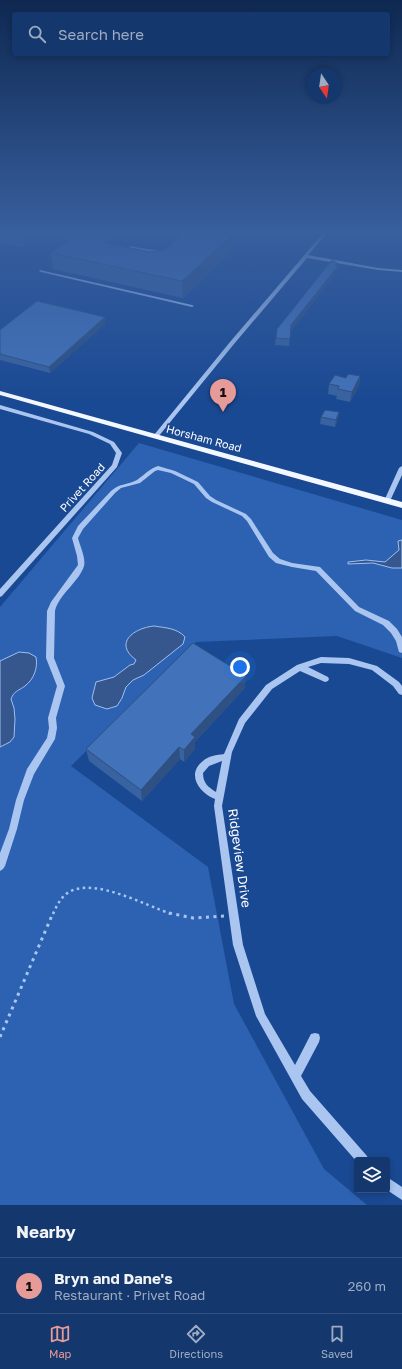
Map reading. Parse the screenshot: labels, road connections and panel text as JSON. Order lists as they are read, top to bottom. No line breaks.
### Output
{"streets":{"main road":["Horsham Road"],"street":["Privet Road","Ridgeview Drive"]},"north":"bottom","page":{"search":"Search here","pins":"1","heading":"Nearby","list":[{"mark":"1","name":"Bryn and Dane's","note":"Restaurant · Privet Road","value":"260 m"}],"nav":["Map","Directions","Saved"]}}
